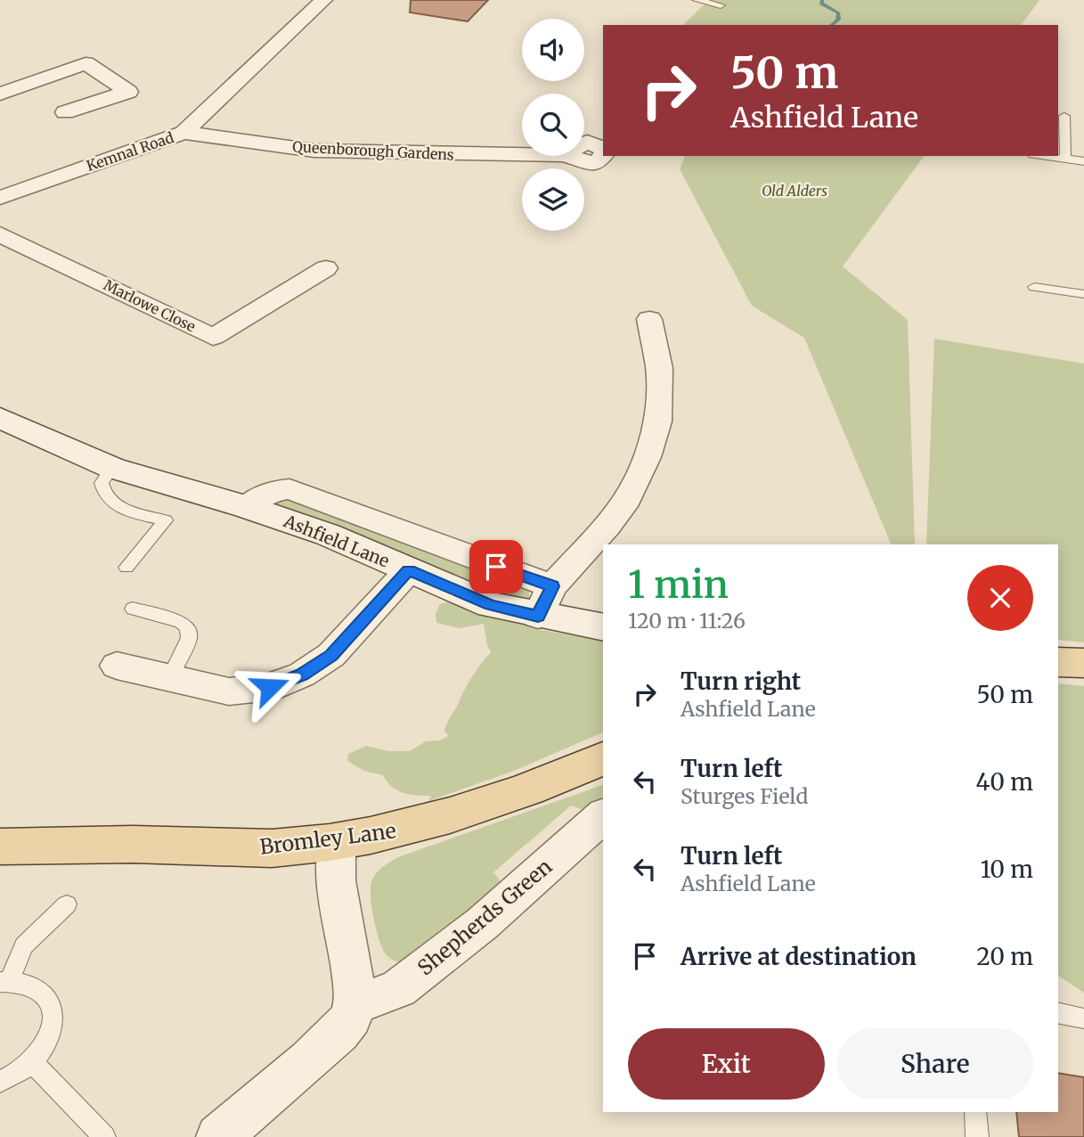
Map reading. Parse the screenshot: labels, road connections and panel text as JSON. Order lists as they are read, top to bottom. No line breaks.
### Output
{"streets":{"main road":["Bromley Lane"],"street":["Queenborough Gardens","Kemnal Road","Marlowe Close","Ashfield Lane","Shepherds Green"]},"crossings":[["Queenborough Gardens","Kemnal Road"]],"parks":["Old Alders"],"page":{"turn":["50 m","Ashfield Lane"],"heading":["1 min","120 m · 11:26"],"list":[{"name":"Turn right","note":"Ashfield Lane","value":"50 m"},{"name":"Turn left","note":"Sturges Field","value":"40 m"},{"name":"Turn left","note":"Ashfield Lane","value":"10 m"},{"name":"Arrive at destination","value":"20 m"}],"buttons":["Exit","Share"]}}
